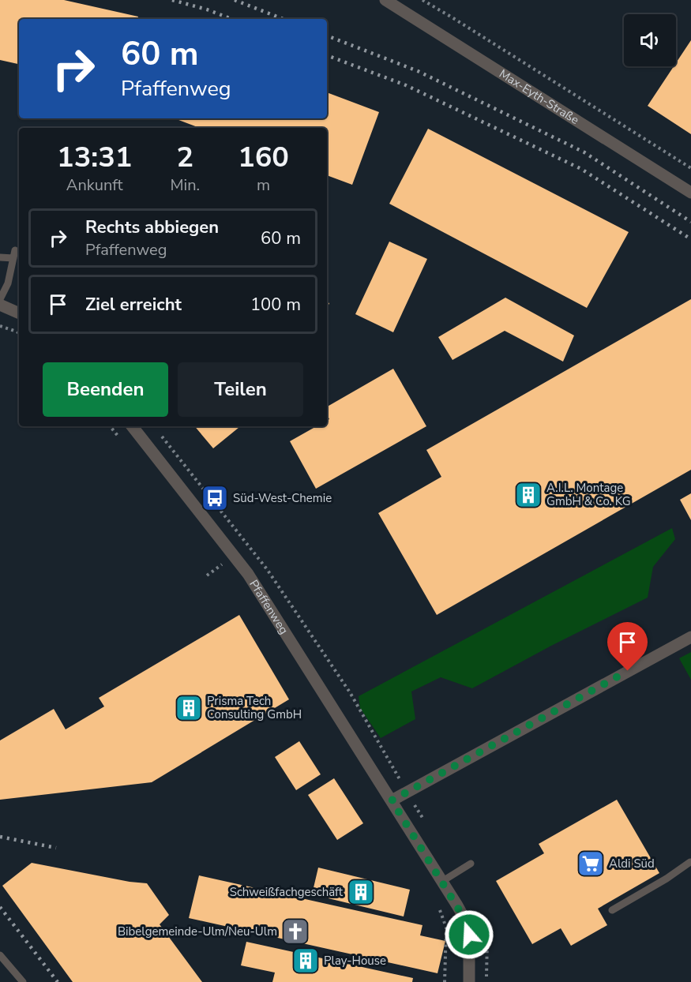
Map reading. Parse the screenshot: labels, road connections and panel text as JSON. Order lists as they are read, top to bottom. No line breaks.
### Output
{"streets":{"street":["Max-Eyth-Straße","Pfaffenweg"]},"places":{"building":["A.I.L. Montage GmbH & Co. KG","Prisma Tech Consulting GmbH","Schweißfachgeschäft","Play-House"],"bus stop":["Süd-West-Chemie"],"supermarket":["Aldi Süd"],"church":["Bibelgemeinde-Ulm/Neu-Ulm"]},"page":{"turn":["60 m","Pfaffenweg"],"eta":["13:31","Ankunft","2","Min.","160","m"],"list":[{"name":"Rechts abbiegen","note":"Pfaffenweg","value":"60 m"},{"name":"Ziel erreicht","value":"100 m"}],"buttons":["Beenden","Teilen"]}}
